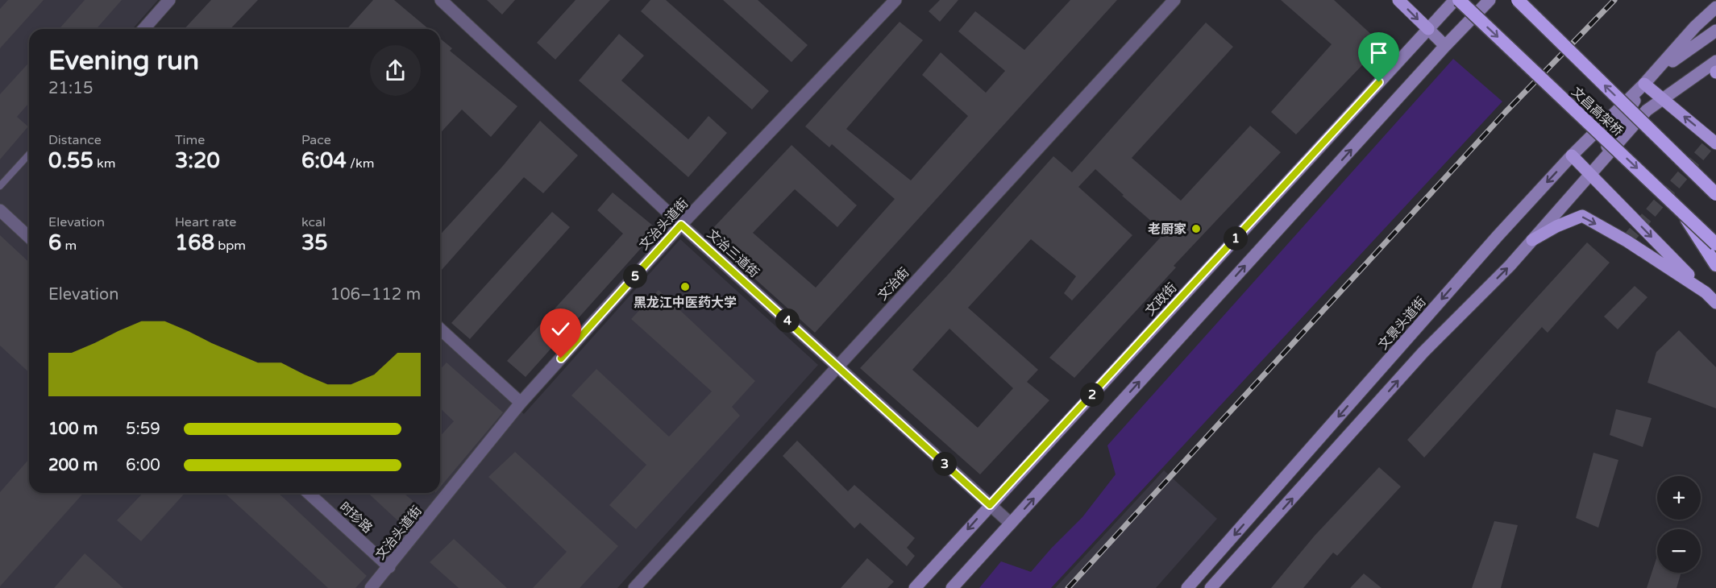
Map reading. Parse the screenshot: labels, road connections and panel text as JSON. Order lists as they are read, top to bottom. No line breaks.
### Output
{"streets":{"highway":["文昌高架桥"],"main road":["文政街","文景头道街"],"street":["文治头道街","文治三道街","文治街","时珍路"]},"crossings":[["文治头道街","文治三道街"],["文治头道街","时珍路"],["文治三道街","文治街"],["文治三道街","文政街"]],"places":["老厨家","黑龙江中医药大学"],"page":{"heading":["Evening run","21:15"],"stats":[["Distance","0.55 km"],["Time","3:20"],["Pace","6:04 /km"],["Elevation","6 m"],["Heart rate","168 bpm"],["kcal","35"]],"pins":["1","5","4","2","3"],"chart":["Elevation","106–112 m"],"list":[{"name":"100 m","note":"5:59"},{"name":"200 m","note":"6:00"}],"map_buttons":["+","−"]}}
